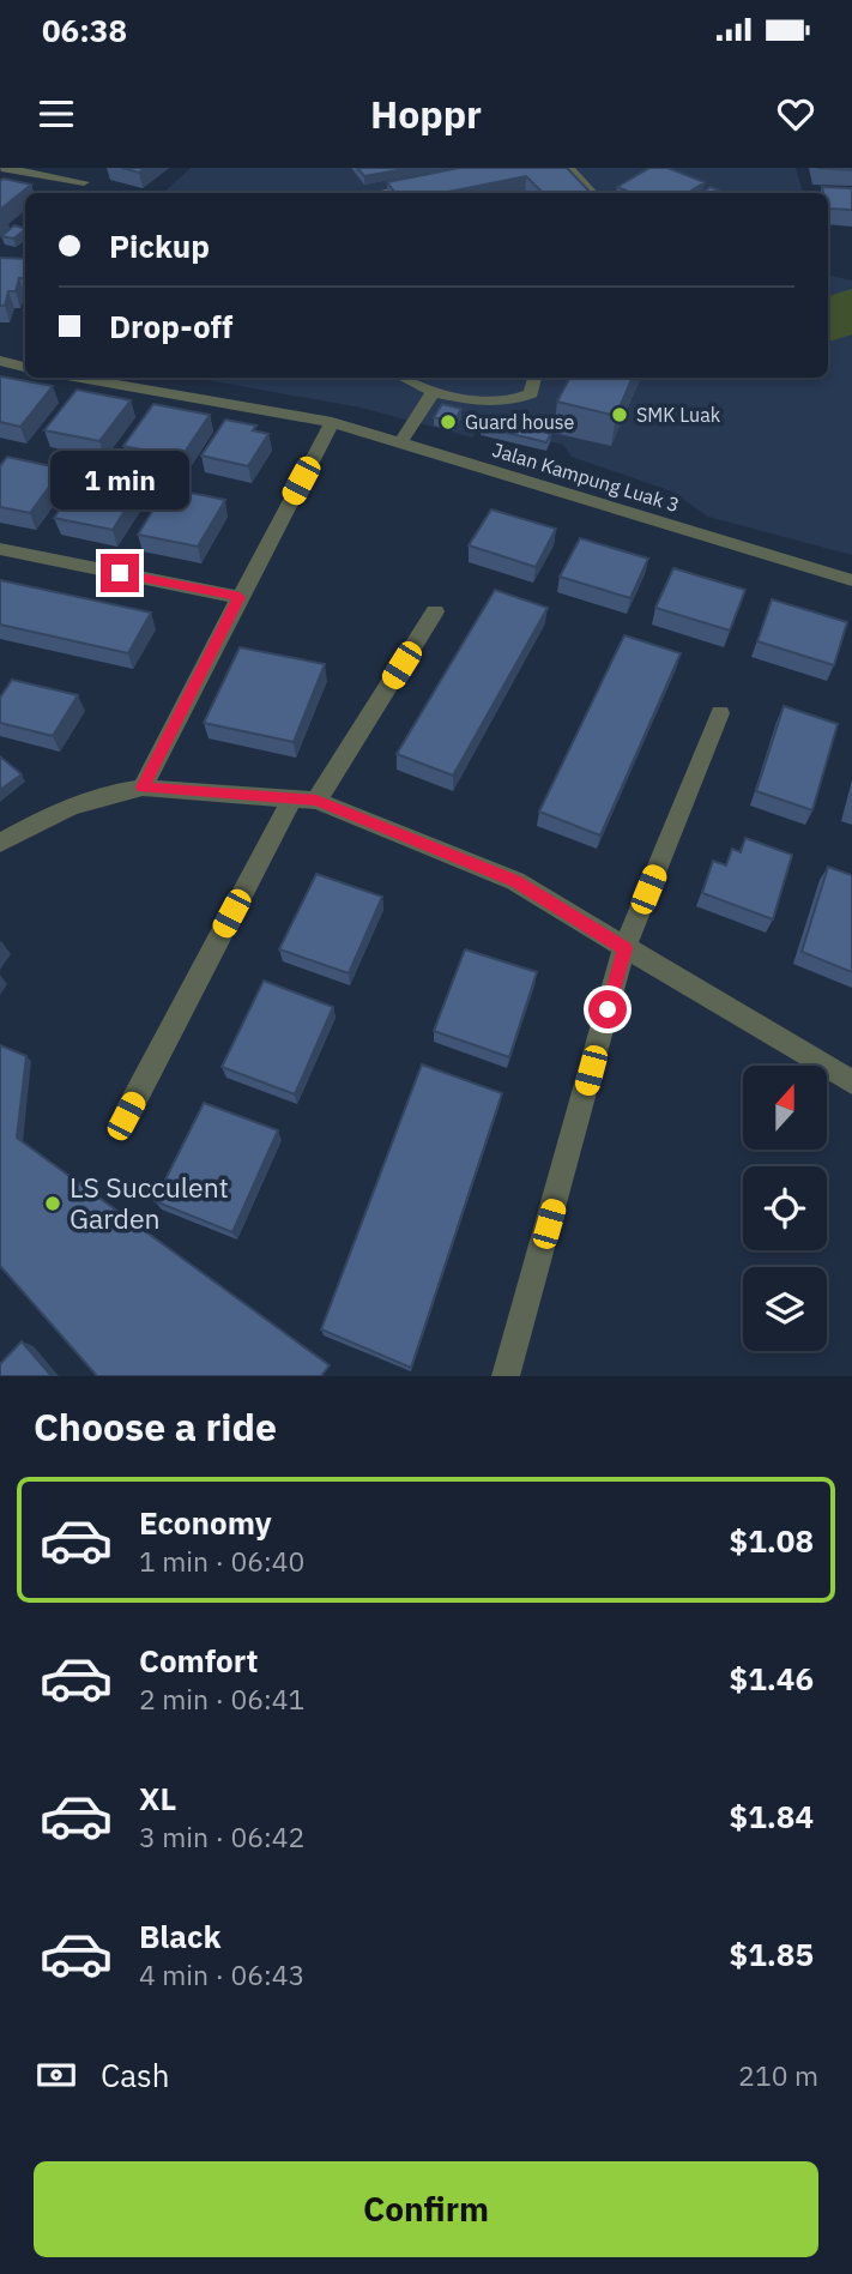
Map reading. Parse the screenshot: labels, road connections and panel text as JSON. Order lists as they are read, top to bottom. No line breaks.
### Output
{"streets":{"street":["Jalan Kampung Luak 3"]},"places":["SMK Luak","Guard house","LS Succulent Garden"],"north":"top","page":{"status":"06:38","header":"Hoppr","banner":["Pickup","Drop-off"],"bubble":"1 min","heading":"Choose a ride","list":[{"name":"Economy","note":"1 min · 06:40","value":"$1.08"},{"name":"Comfort","note":"2 min · 06:41","value":"$1.46"},{"name":"XL","note":"3 min · 06:42","value":"$1.84"},{"name":"Black","note":"4 min · 06:43","value":"$1.85"}],"pay":["Cash","210 m"],"buttons":"Confirm"}}
